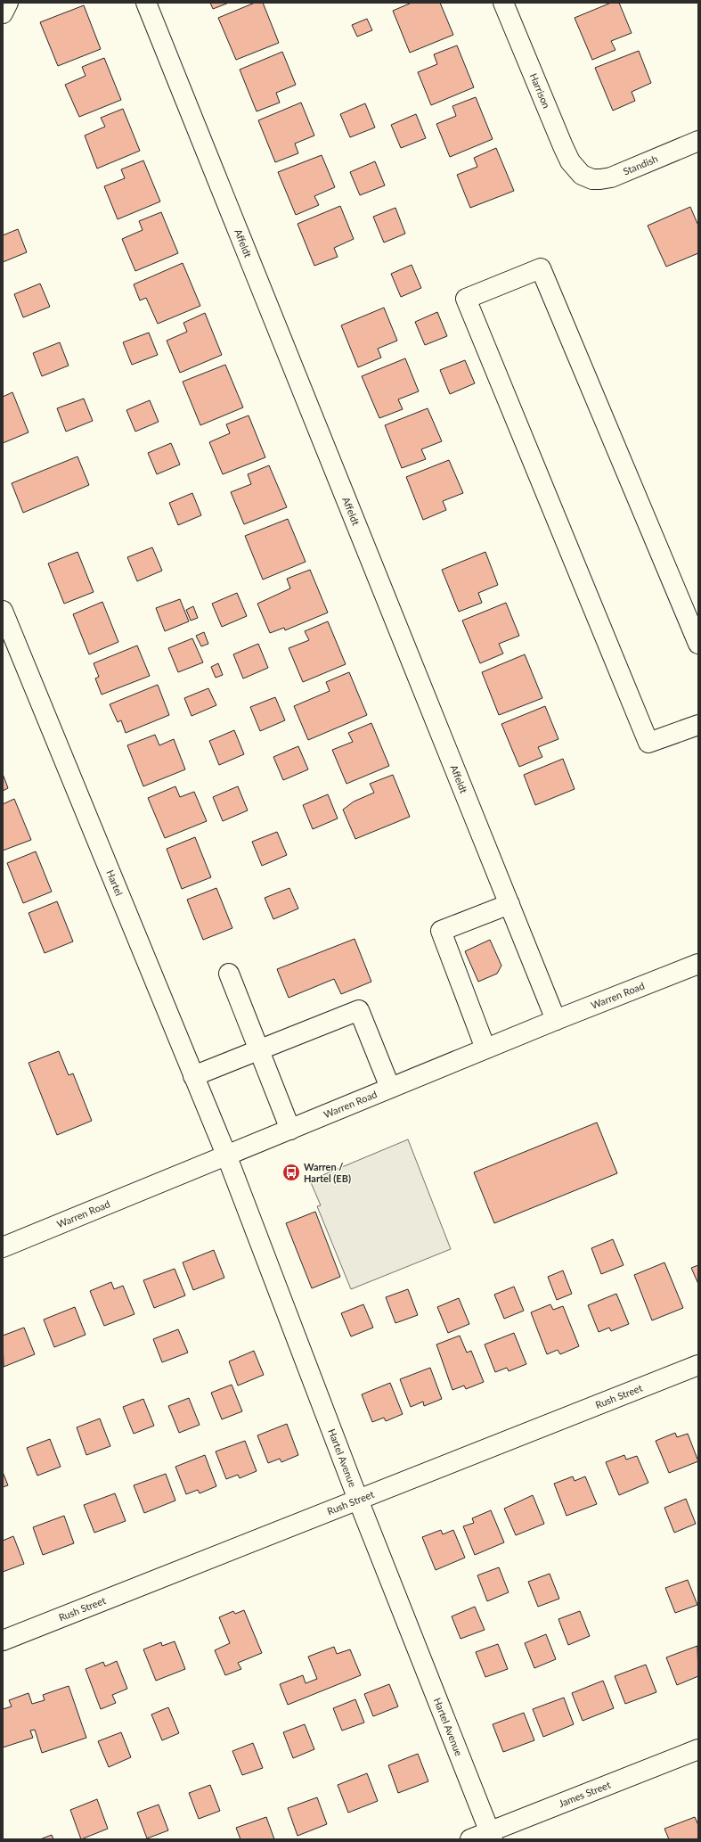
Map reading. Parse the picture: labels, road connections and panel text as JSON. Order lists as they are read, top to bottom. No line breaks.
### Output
{"streets":{"street":["Harrison","Standish","Affeldt","Hartel","Warren Road","Rush Street","Hartel Avenue","James Street"]},"crossings":[["Harrison","Standish"],["Affeldt","Warren Road"],["Hartel","Warren Road"],["Hartel","Hartel Avenue"],["Warren Road","Hartel Avenue"],["Rush Street","Hartel Avenue"],["Hartel Avenue","James Street"]],"places":{"bus stop":["Warren / Hartel (EB)"]}}
